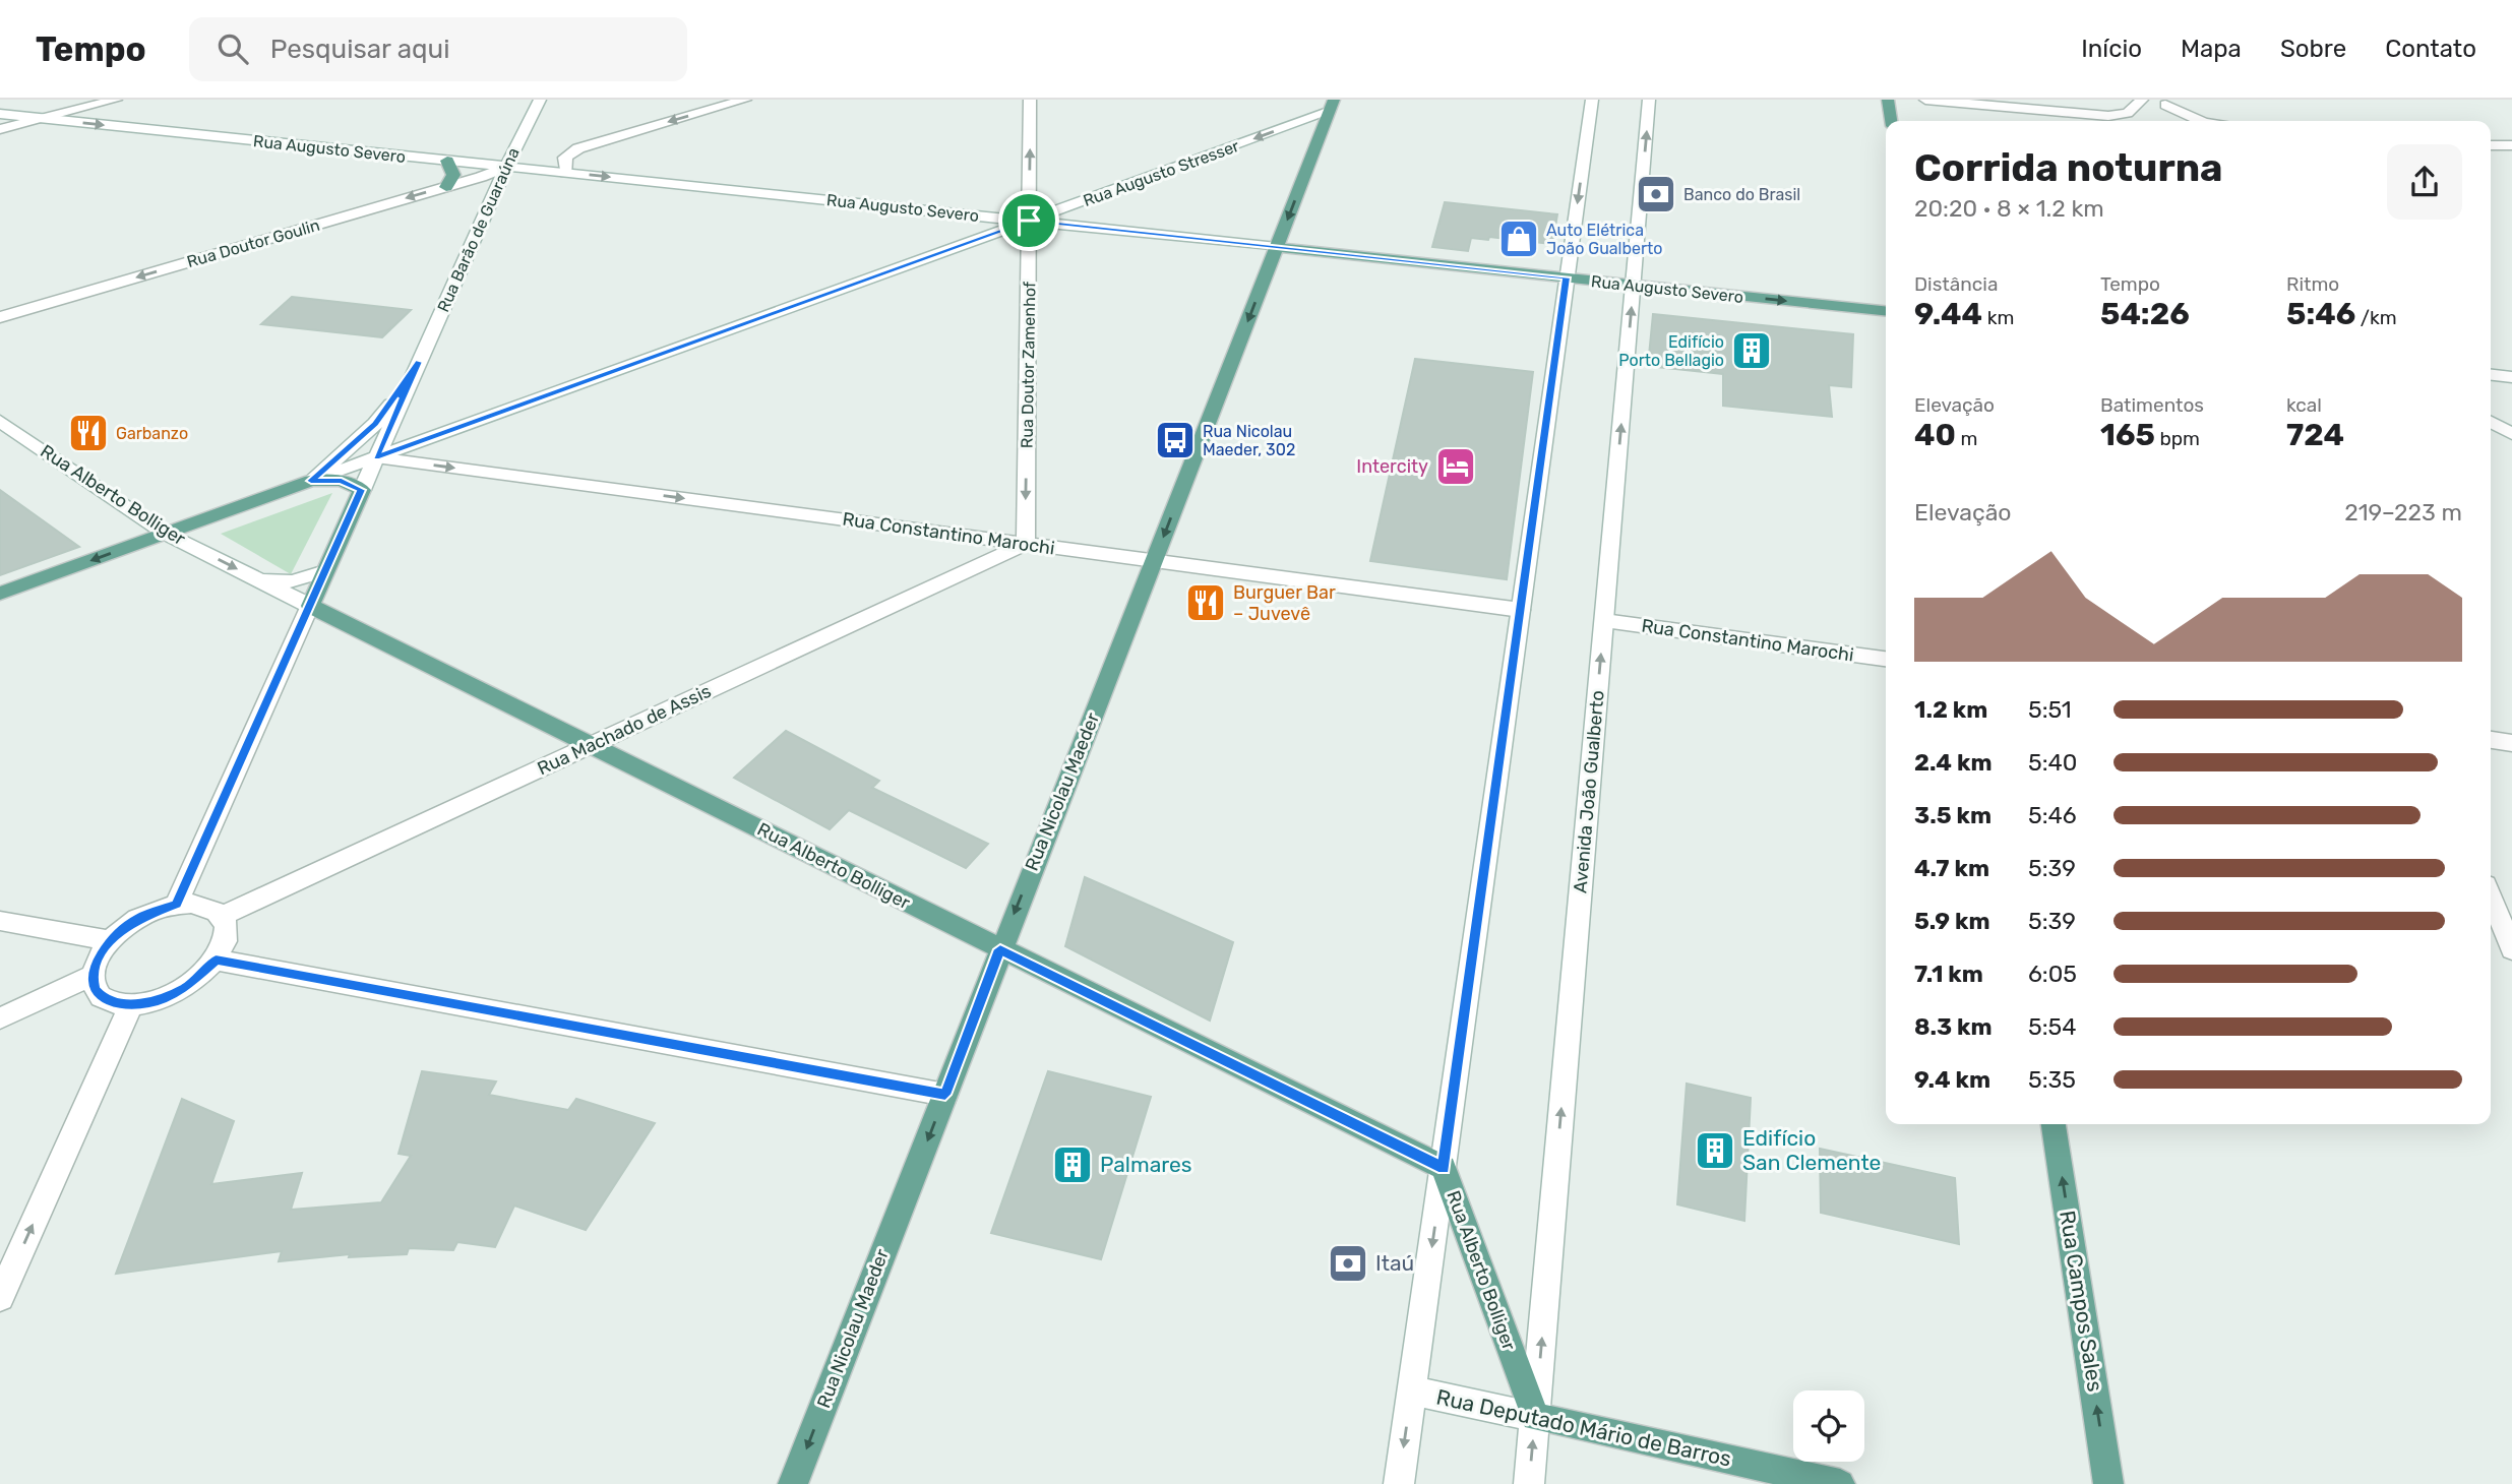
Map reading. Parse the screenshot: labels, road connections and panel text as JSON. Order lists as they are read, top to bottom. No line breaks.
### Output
{"streets":{"main road":["Rua Augusto Severo","Rua Augusto Stresser","Rua Barão de Guaraúna","Rua Alberto Bolliger","Rua Nicolau Maeder","Rua Campos Sales","Rua Deputado Mário de Barros"],"street":["Rua Doutor Goulin","Rua Doutor Zamenhof","Rua Constantino Marochi","Rua Machado de Assis","Avenida João Gualberto"]},"crossings":[["Rua Augusto Severo","Rua Augusto Stresser"],["Rua Augusto Severo","Rua Barão de Guaraúna"],["Rua Augusto Severo","Rua Doutor Goulin"],["Rua Augusto Severo","Rua Doutor Zamenhof"],["Rua Augusto Severo","Rua Nicolau Maeder"],["Rua Augusto Severo","Avenida João Gualberto"],["Rua Augusto Stresser","Rua Barão de Guaraúna"],["Rua Augusto Stresser","Rua Doutor Zamenhof"],["Rua Augusto Stresser","Rua Alberto Bolliger"],["Rua Augusto Stresser","Rua Constantino Marochi"],["Rua Augusto Stresser","Rua Nicolau Maeder"],["Rua Barão de Guaraúna","Rua Doutor Goulin"],["Rua Barão de Guaraúna","Rua Alberto Bolliger"],["Rua Barão de Guaraúna","Rua Constantino Marochi"],["Rua Barão de Guaraúna","Rua Machado de Assis"],["Rua Doutor Zamenhof","Rua Constantino Marochi"],["Rua Doutor Zamenhof","Rua Machado de Assis"],["Rua Alberto Bolliger","Rua Machado de Assis"],["Rua Alberto Bolliger","Rua Nicolau Maeder"],["Rua Alberto Bolliger","Avenida João Gualberto"],["Rua Alberto Bolliger","Rua Deputado Mário de Barros"],["Rua Constantino Marochi","Rua Machado de Assis"],["Rua Constantino Marochi","Rua Nicolau Maeder"],["Rua Constantino Marochi","Avenida João Gualberto"],["Avenida João Gualberto","Rua Deputado Mário de Barros"]],"one_way":["Rua Augusto Severo","Rua Doutor Goulin","Rua Constantino Marochi","Rua Nicolau Maeder","Rua Campos Sales"],"places":{"bank":["Banco do Brasil","Itaú"],"shop":["Auto Elétrica João Gualberto"],"building":["Edifício Porto Bellagio","Edifício San Clemente","Palmares"],"restaurant":["Garbanzo","Burguer Bar – Juvevê"],"bus stop":["Rua Nicolau Maeder, 302"],"hotel":["Intercity"]},"page":{"header":"Tempo","search":"Pesquisar aqui","nav":["Início","Mapa","Sobre","Contato"],"heading":["Corrida noturna","20:20 · 8 × 1.2 km"],"stats":[["Distância","9.44 km"],["Tempo","54:26"],["Ritmo","5:46 /km"],["Elevação","40 m"],["Batimentos","165 bpm"],["kcal","724"]],"chart":["Elevação","219–223 m"],"list":[{"name":"1.2 km","note":"5:51"},{"name":"2.4 km","note":"5:40"},{"name":"3.5 km","note":"5:46"},{"name":"4.7 km","note":"5:39"},{"name":"5.9 km","note":"5:39"},{"name":"7.1 km","note":"6:05"},{"name":"8.3 km","note":"5:54"},{"name":"9.4 km","note":"5:35"}]}}
